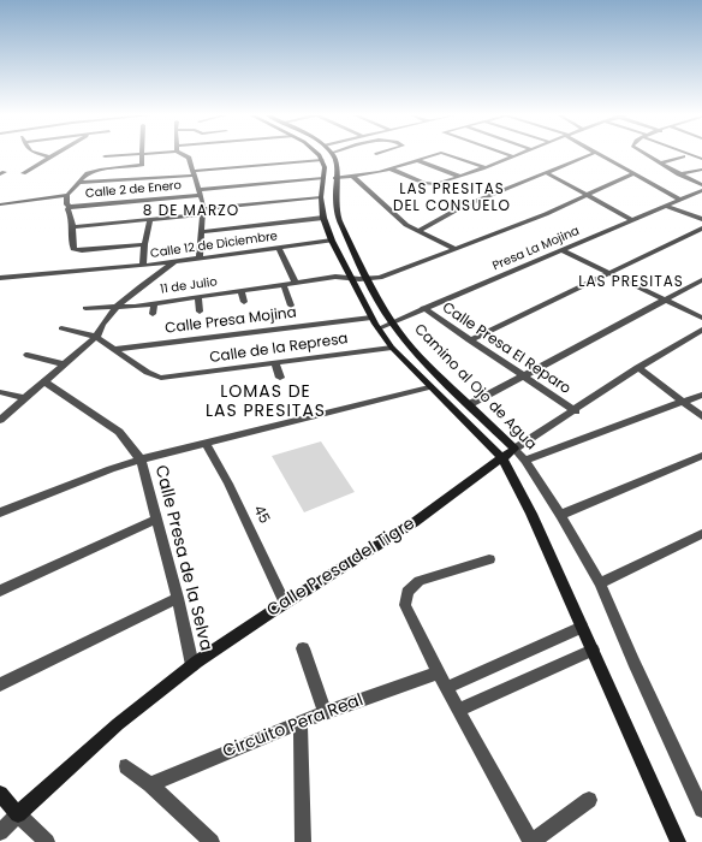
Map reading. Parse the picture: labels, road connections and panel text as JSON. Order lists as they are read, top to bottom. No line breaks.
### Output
{"streets":{"street":["Calle 2 de Enero","Calle 12 de Diciembre","Presa La Mojina","11 de Julio","Calle Presa Mojina","Calle de la Represa","Calle Presa El Reparo","Camino al Ojo de Agua","45","Calle Presa de la Selva","Calle Presa del Tigre","Circuito Pera Real"]},"crossings":[["Calle 2 de Enero","Camino al Ojo de Agua"],["Calle 12 de Diciembre","Camino al Ojo de Agua"],["Presa La Mojina","Calle Presa El Reparo"],["Presa La Mojina","Camino al Ojo de Agua"],["11 de Julio","Camino al Ojo de Agua"],["Calle Presa Mojina","Calle de la Represa"],["Calle Presa Mojina","Camino al Ojo de Agua"],["Calle de la Represa","Camino al Ojo de Agua"],["Calle Presa El Reparo","Calle Presa del Tigre"],["Camino al Ojo de Agua","Calle Presa del Tigre"],["45","Calle Presa del Tigre"],["Calle Presa de la Selva","Calle Presa del Tigre"]],"districts":["LAS PRESITAS DEL CONSUELO","8 DE MARZO","LAS PRESITAS","LOMAS DE LAS PRESITAS"]}
